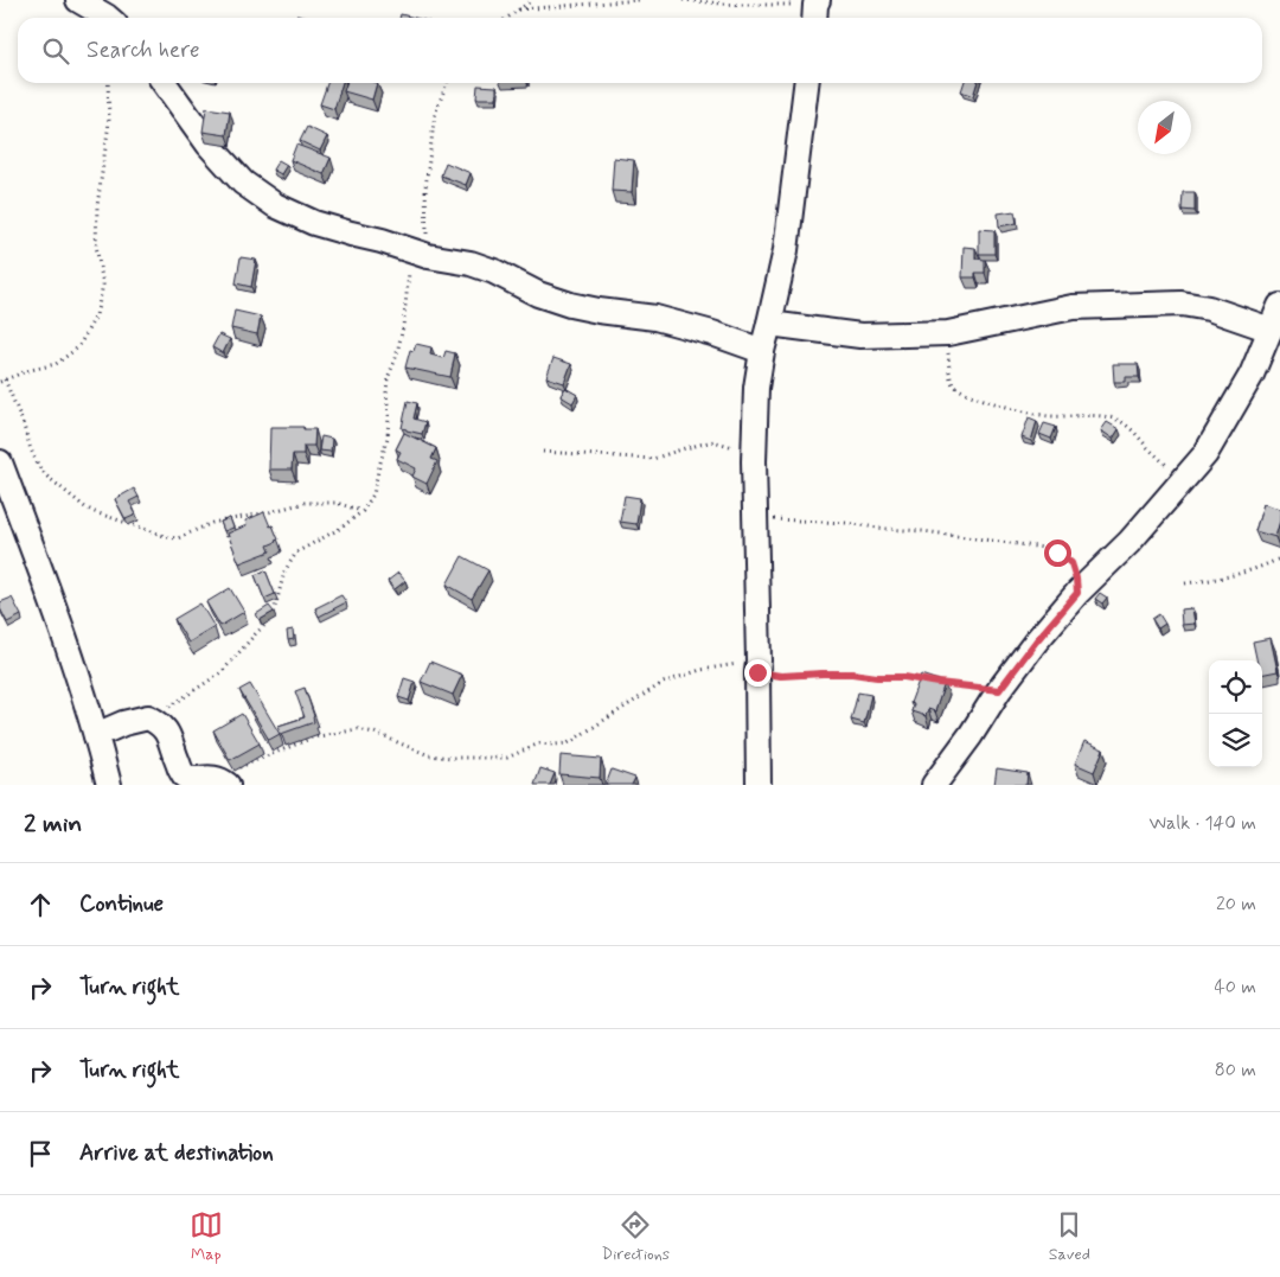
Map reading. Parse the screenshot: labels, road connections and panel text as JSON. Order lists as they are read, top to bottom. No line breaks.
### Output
{"north":"bottom left","page":{"search":"Search here","heading":["2 min","Walk · 140 m"],"list":[["Continue","20 m"],["Turn right","40 m"],["Turn right","80 m"],"Arrive at destination"],"nav":["Map","Directions","Saved"]}}
